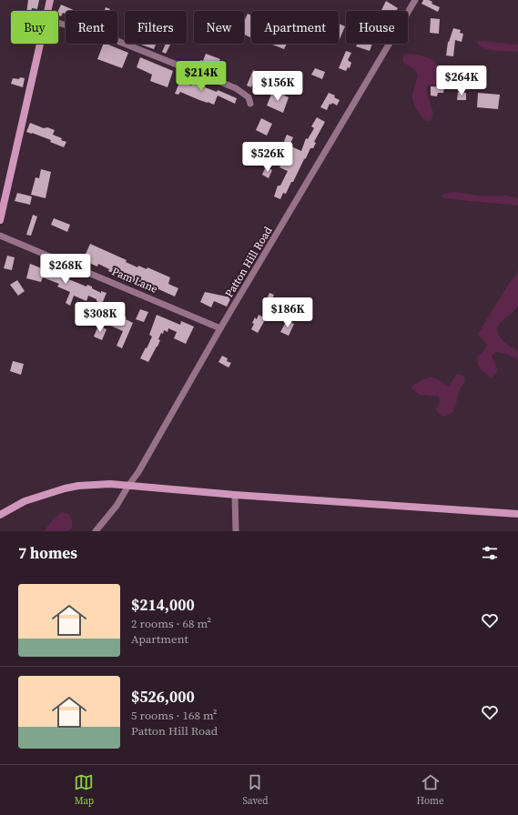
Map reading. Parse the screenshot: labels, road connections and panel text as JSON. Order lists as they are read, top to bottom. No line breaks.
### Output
{"streets":{"street":["Patton Hill Road","Pam Lane"]},"crossings":[["Patton Hill Road","Pam Lane"]],"page":{"chip":["Buy","Rent","Filters","New","Apartment","House"],"price":["$214K","$264K","$156K","$526K","$268K","$186K","$308K"],"heading":"7 homes","list":[{"name":"$214,000","note":"2 rooms · 68 m² · Apartment"},{"name":"$526,000","note":"5 rooms · 168 m² · Patton Hill Road"}],"tabs":["Map","Saved","Home"]}}
